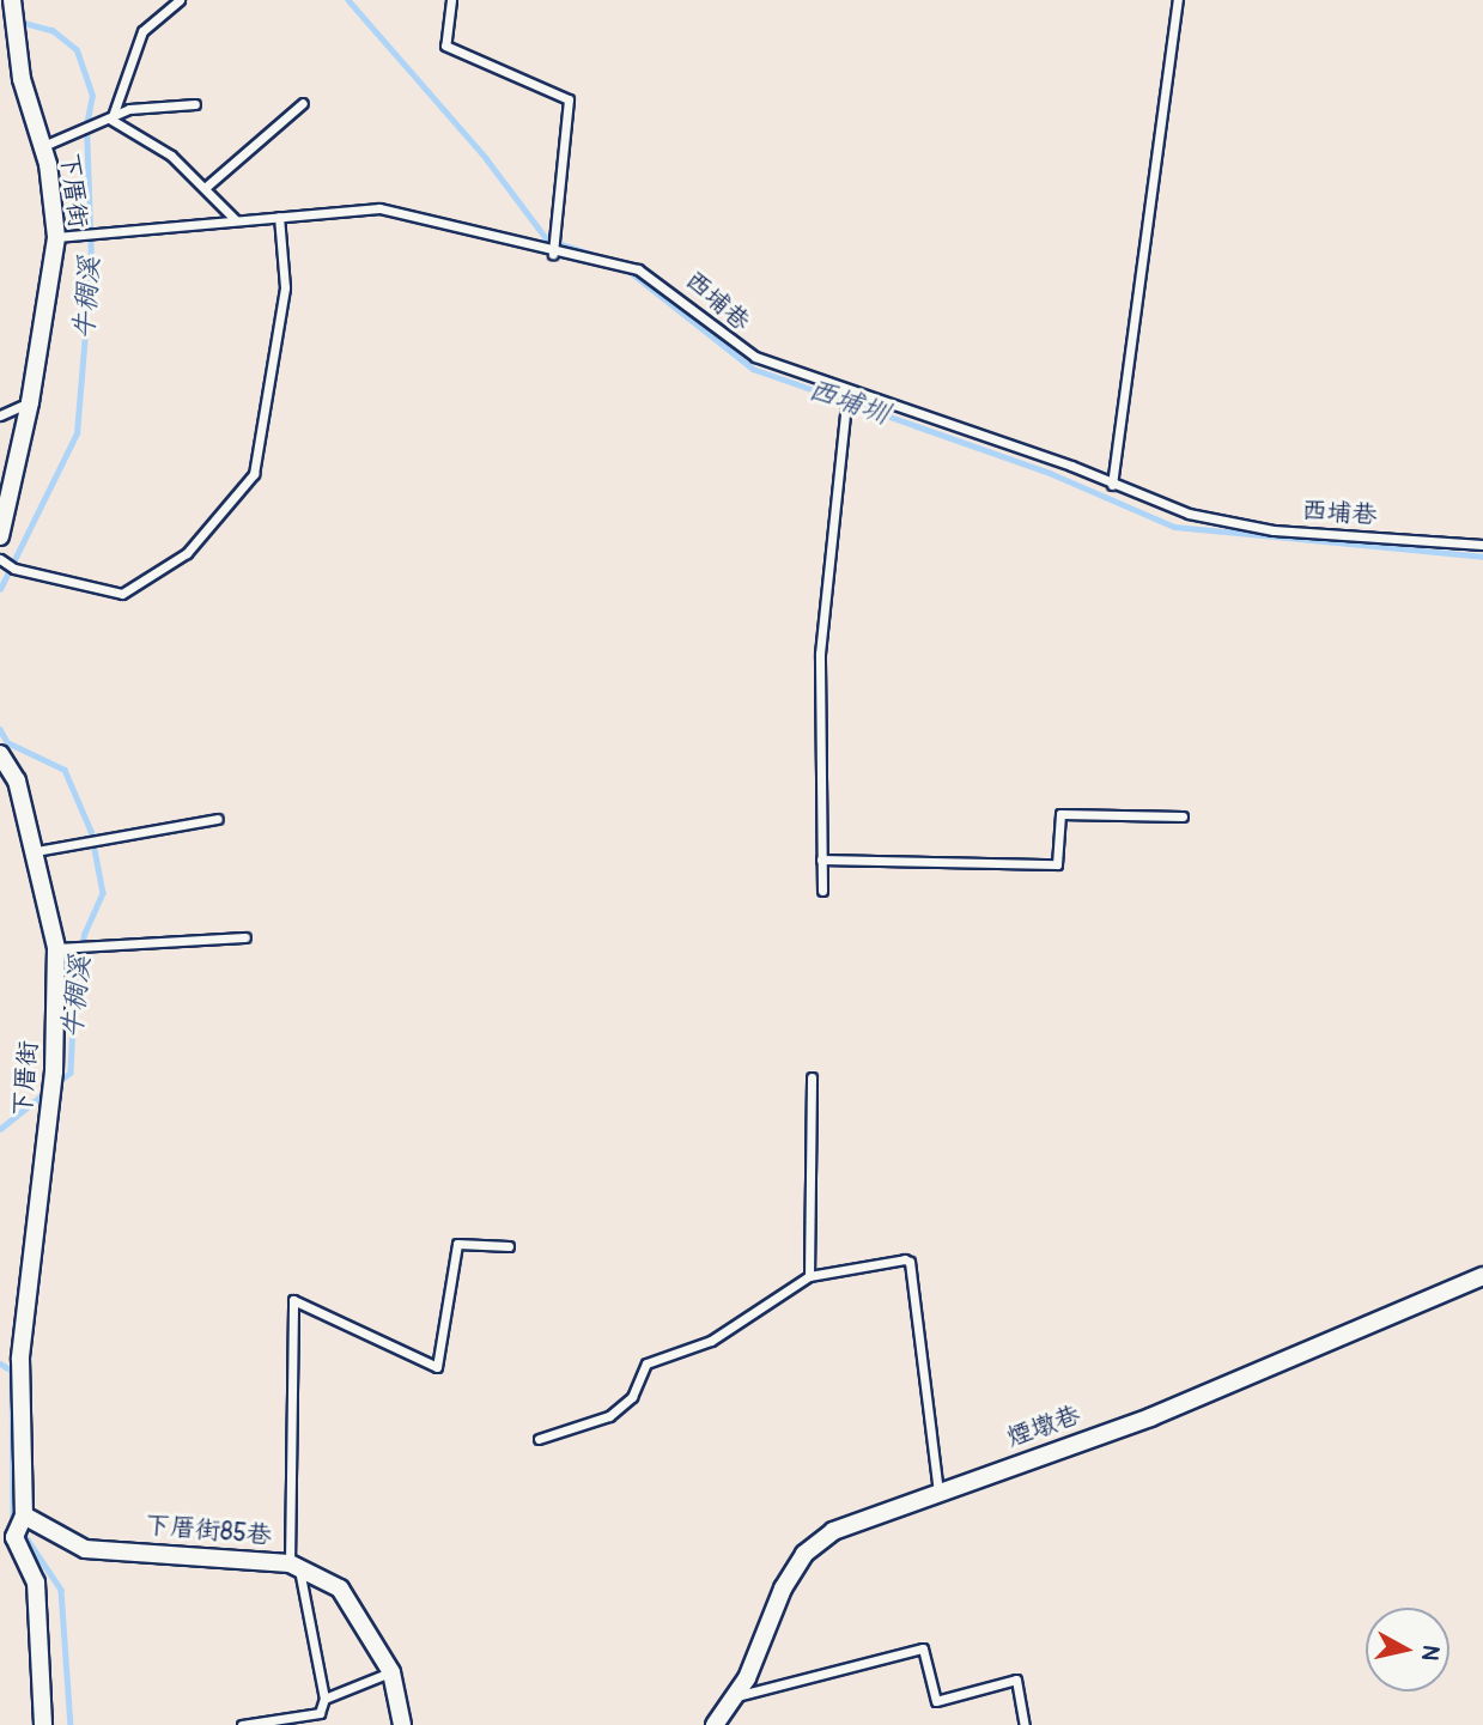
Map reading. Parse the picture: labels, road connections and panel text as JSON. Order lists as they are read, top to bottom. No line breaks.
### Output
{"streets":{"street":["下厝街","煙墩巷","下厝街85巷"],"lane":["西埔巷"]},"crossings":[["下厝街","西埔巷"],["下厝街","下厝街85巷"]],"water":["牛稠溪","西埔圳"],"north":"right"}
